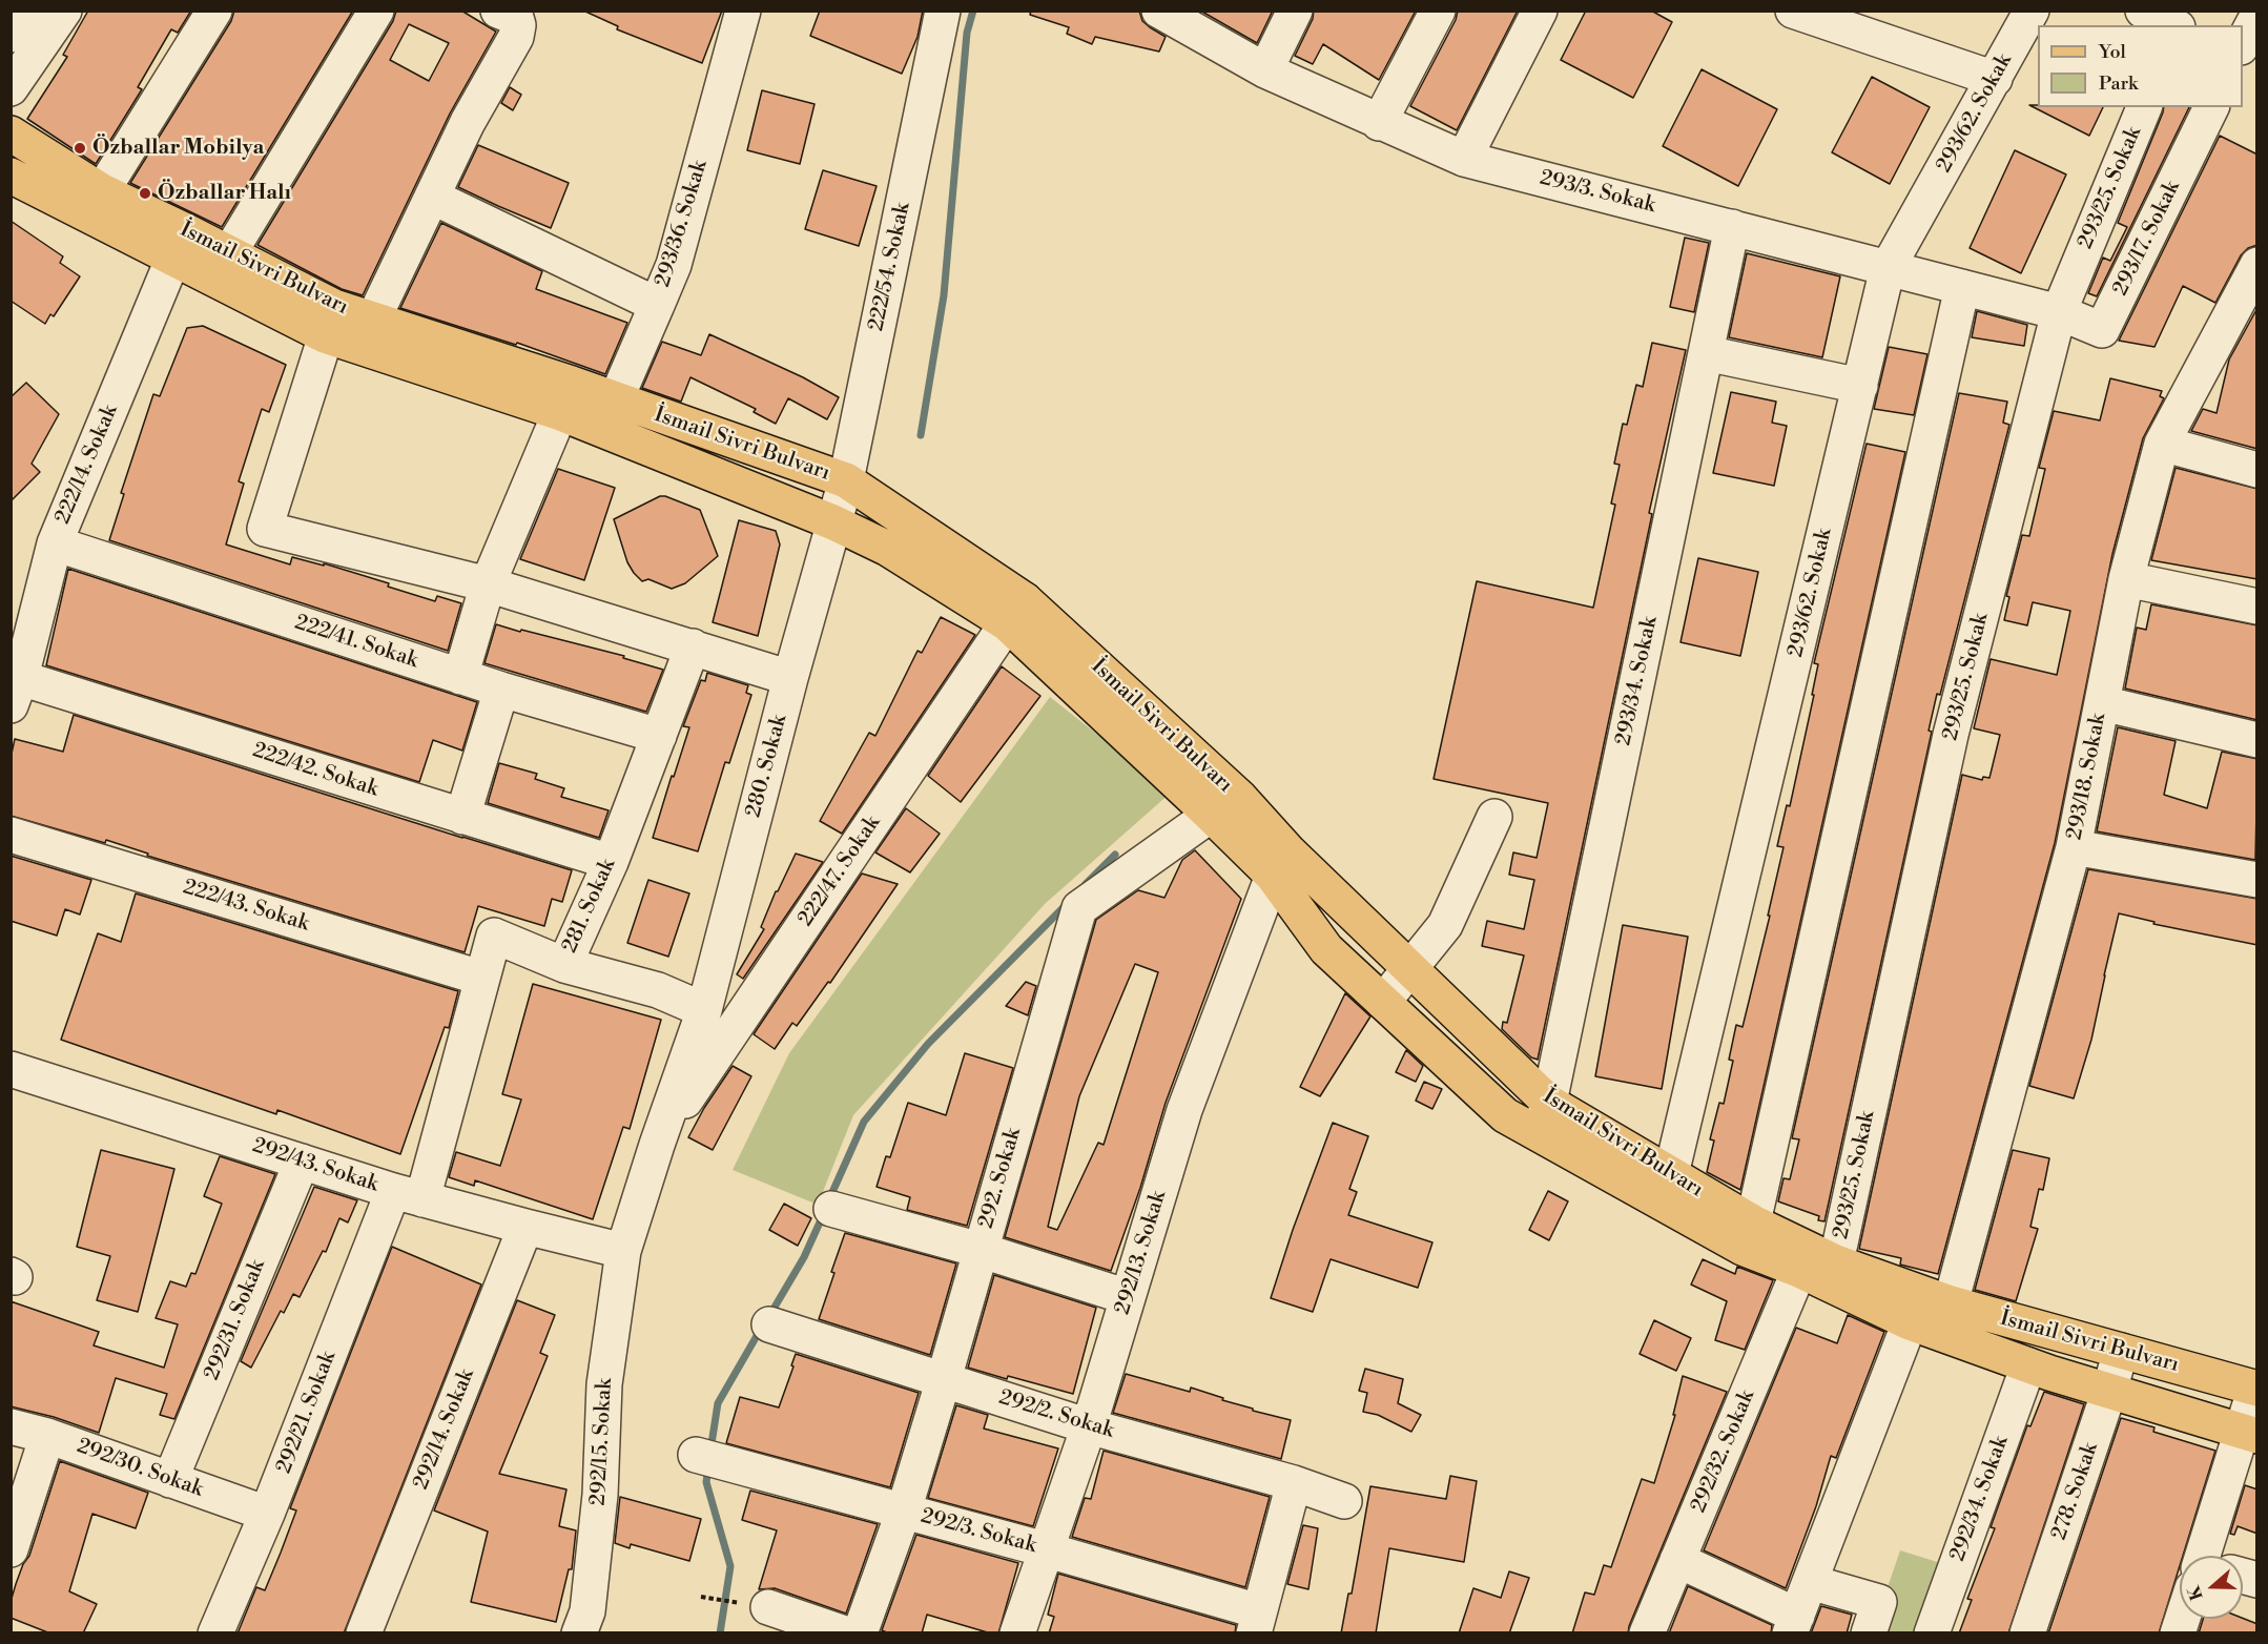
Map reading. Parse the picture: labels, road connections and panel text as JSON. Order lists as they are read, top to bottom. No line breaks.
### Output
{"streets":{"main road":["İsmail Sivri Bulvarı"],"street":["293/62. Sokak","293/25. Sokak","293/3. Sokak","293/36. Sokak","293/17. Sokak","222/54. Sokak","222/14. Sokak","222/41. Sokak","293/34. Sokak","280. Sokak","222/42. Sokak","293/18. Sokak","222/47. Sokak","222/43. Sokak","281. Sokak","292/43. Sokak","292. Sokak","292/13. Sokak","292/31. Sokak","292/21. Sokak","292/2. Sokak","292/14. Sokak","292/15. Sokak","292/32. Sokak","292/30. Sokak","278. Sokak","292/34. Sokak","292/3. Sokak"]},"crossings":[["293/62. Sokak","293/3. Sokak"],["293/62. Sokak","İsmail Sivri Bulvarı"],["293/25. Sokak","293/3. Sokak"],["293/25. Sokak","293/17. Sokak"],["293/25. Sokak","İsmail Sivri Bulvarı"],["293/3. Sokak","293/17. Sokak"],["293/3. Sokak","293/34. Sokak"],["222/54. Sokak","İsmail Sivri Bulvarı"],["222/54. Sokak","280. Sokak"],["İsmail Sivri Bulvarı","222/14. Sokak"],["İsmail Sivri Bulvarı","293/34. Sokak"],["İsmail Sivri Bulvarı","280. Sokak"],["İsmail Sivri Bulvarı","293/18. Sokak"],["İsmail Sivri Bulvarı","222/47. Sokak"],["İsmail Sivri Bulvarı","292. Sokak"],["İsmail Sivri Bulvarı","292/13. Sokak"],["İsmail Sivri Bulvarı","292/32. Sokak"],["İsmail Sivri Bulvarı","278. Sokak"],["İsmail Sivri Bulvarı","292/34. Sokak"],["222/14. Sokak","222/41. Sokak"],["222/14. Sokak","222/42. Sokak"],["222/41. Sokak","281. Sokak"],["280. Sokak","222/47. Sokak"],["280. Sokak","292/43. Sokak"],["280. Sokak","292/15. Sokak"],["222/42. Sokak","281. Sokak"],["222/43. Sokak","281. Sokak"],["222/43. Sokak","292/21. Sokak"],["281. Sokak","292/21. Sokak"],["292/43. Sokak","292/31. Sokak"],["292/43. Sokak","292/21. Sokak"],["292/43. Sokak","292/14. Sokak"],["292/43. Sokak","292/15. Sokak"],["292. Sokak","292/2. Sokak"],["292. Sokak","292/3. Sokak"],["292/13. Sokak","292/2. Sokak"],["292/13. Sokak","292/3. Sokak"],["292/31. Sokak","292/30. Sokak"],["292/21. Sokak","292/30. Sokak"]],"places":["Özballar Mobilya","Özballar Halı"],"legend":["Yol","Park"],"north":"left"}
